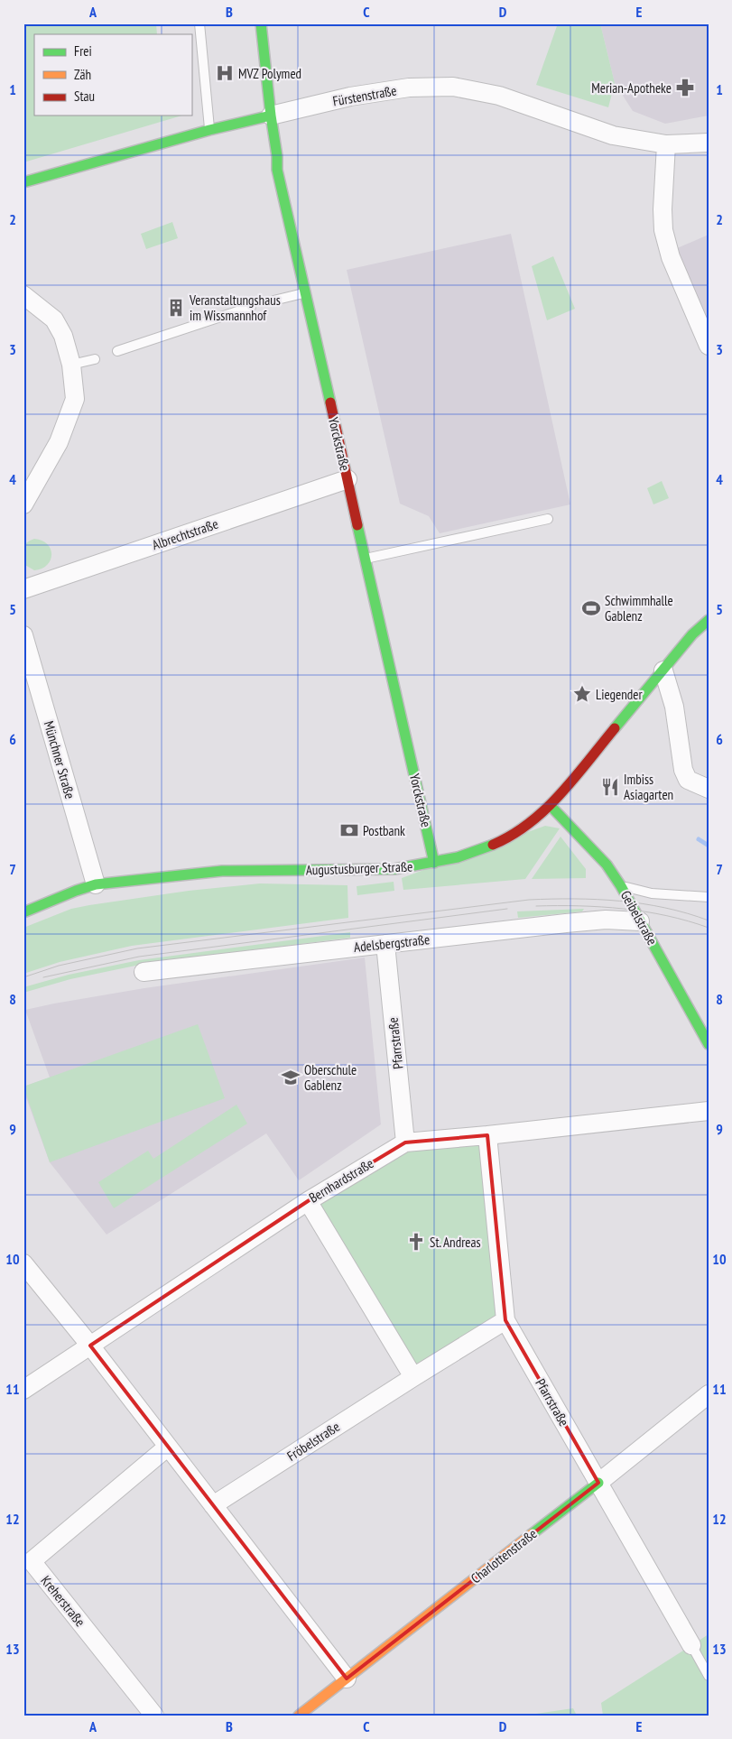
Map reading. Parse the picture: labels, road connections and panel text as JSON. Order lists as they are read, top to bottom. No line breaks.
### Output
{"streets":{"main road":["Fürstenstraße","Yorckstraße","Augustusburger Straße","Geibelstraße","Charlottenstraße"],"street":["Albrechtstraße","Münchner Straße","Adelsbergstraße","Pfarrstraße","Bernhardstraße","Fröbelstraße","Kreherstraße"]},"crossings":[["Fürstenstraße","Yorckstraße"],["Yorckstraße","Albrechtstraße"],["Yorckstraße","Augustusburger Straße"],["Münchner Straße","Augustusburger Straße"],["Augustusburger Straße","Geibelstraße"],["Geibelstraße","Adelsbergstraße"],["Adelsbergstraße","Pfarrstraße"],["Pfarrstraße","Bernhardstraße"],["Pfarrstraße","Fröbelstraße"],["Pfarrstraße","Charlottenstraße"]],"places":{"hospital":["MVZ Polymed"],"pharmacy":["Merian-Apotheke"],"building":["Veranstaltungshaus im Wissmannhof"],"sports":["Schwimmhalle Gablenz"],"place":["Liegender"],"restaurant":["Imbiss Asiagarten"],"bank":["Postbank"],"school or university":["Oberschule Gablenz"],"church":["St. Andreas"]},"legend":["Frei","Zäh","Stau"],"grid":{"columns":["A","B","C","D","E"],"rows":["1","2","3","4","5","6","7","8","9","10","11","12","13"]}}
